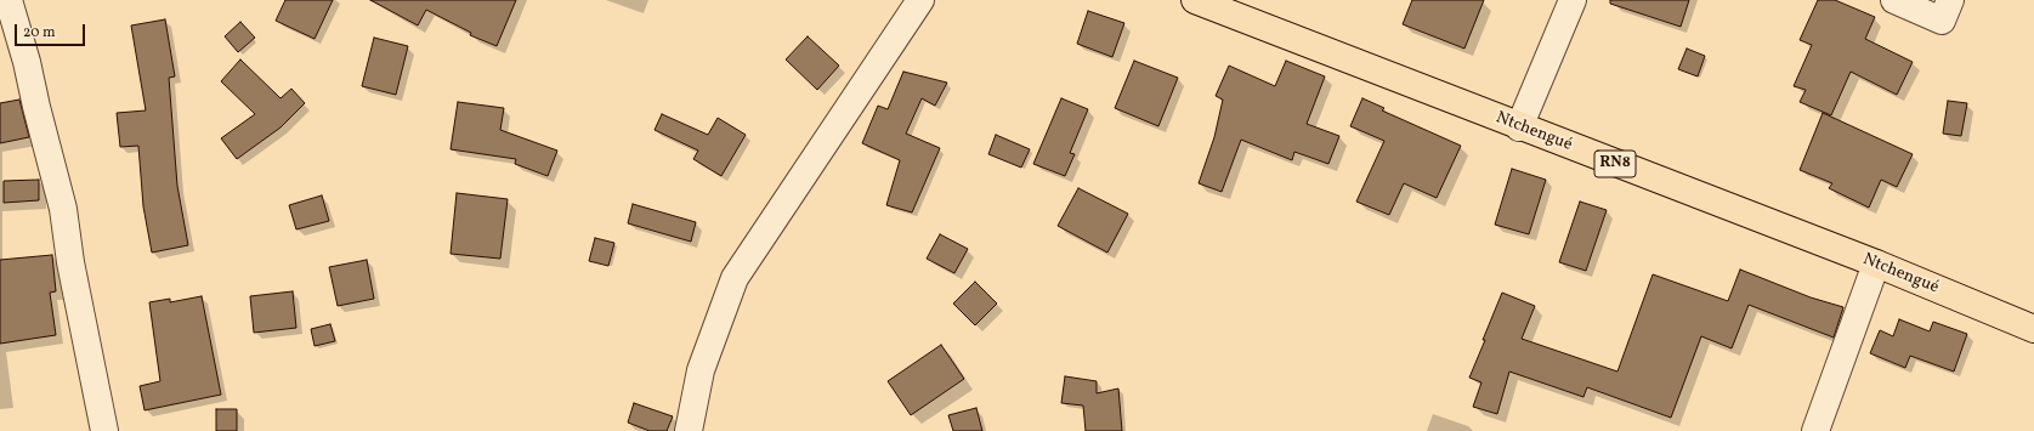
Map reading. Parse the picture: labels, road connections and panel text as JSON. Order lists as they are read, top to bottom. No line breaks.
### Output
{"streets":{"main road":["Ntchengué","RN8"]},"scale_bar":"20 m"}
